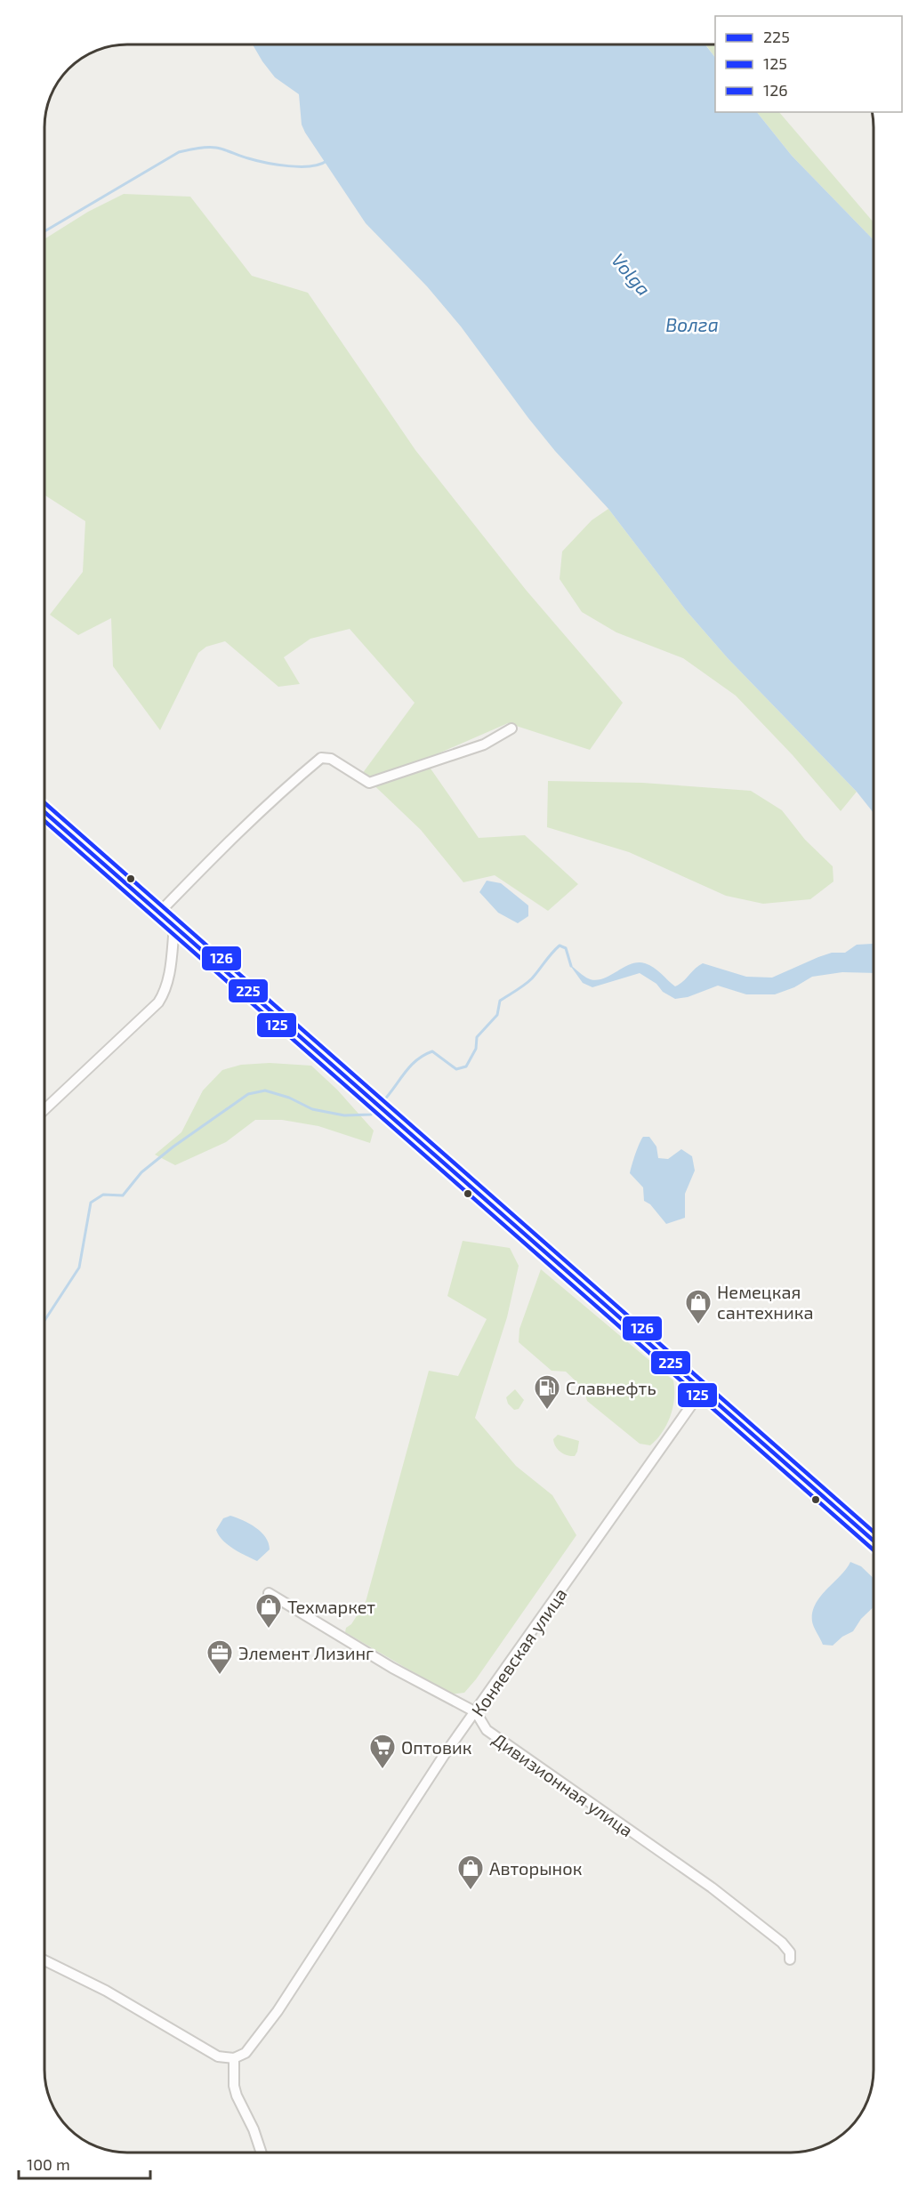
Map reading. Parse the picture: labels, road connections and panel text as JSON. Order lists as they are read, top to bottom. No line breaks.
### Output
{"streets":{"street":["Коняевская улица","Дивизионная улица"]},"crossings":[["Коняевская улица","Дивизионная улица"]],"water":["Volga","Волга"],"places":{"shop":["Немецкая сантехника","Техмаркет","Авторынок"],"fuel station":["Славнефть"],"office":["Элемент Лизинг"],"supermarket":["Оптовик"]},"lines":["transit line 126","transit line 225","transit line 125"],"legend":["225","125","126"],"scale_bar":"100 m"}
